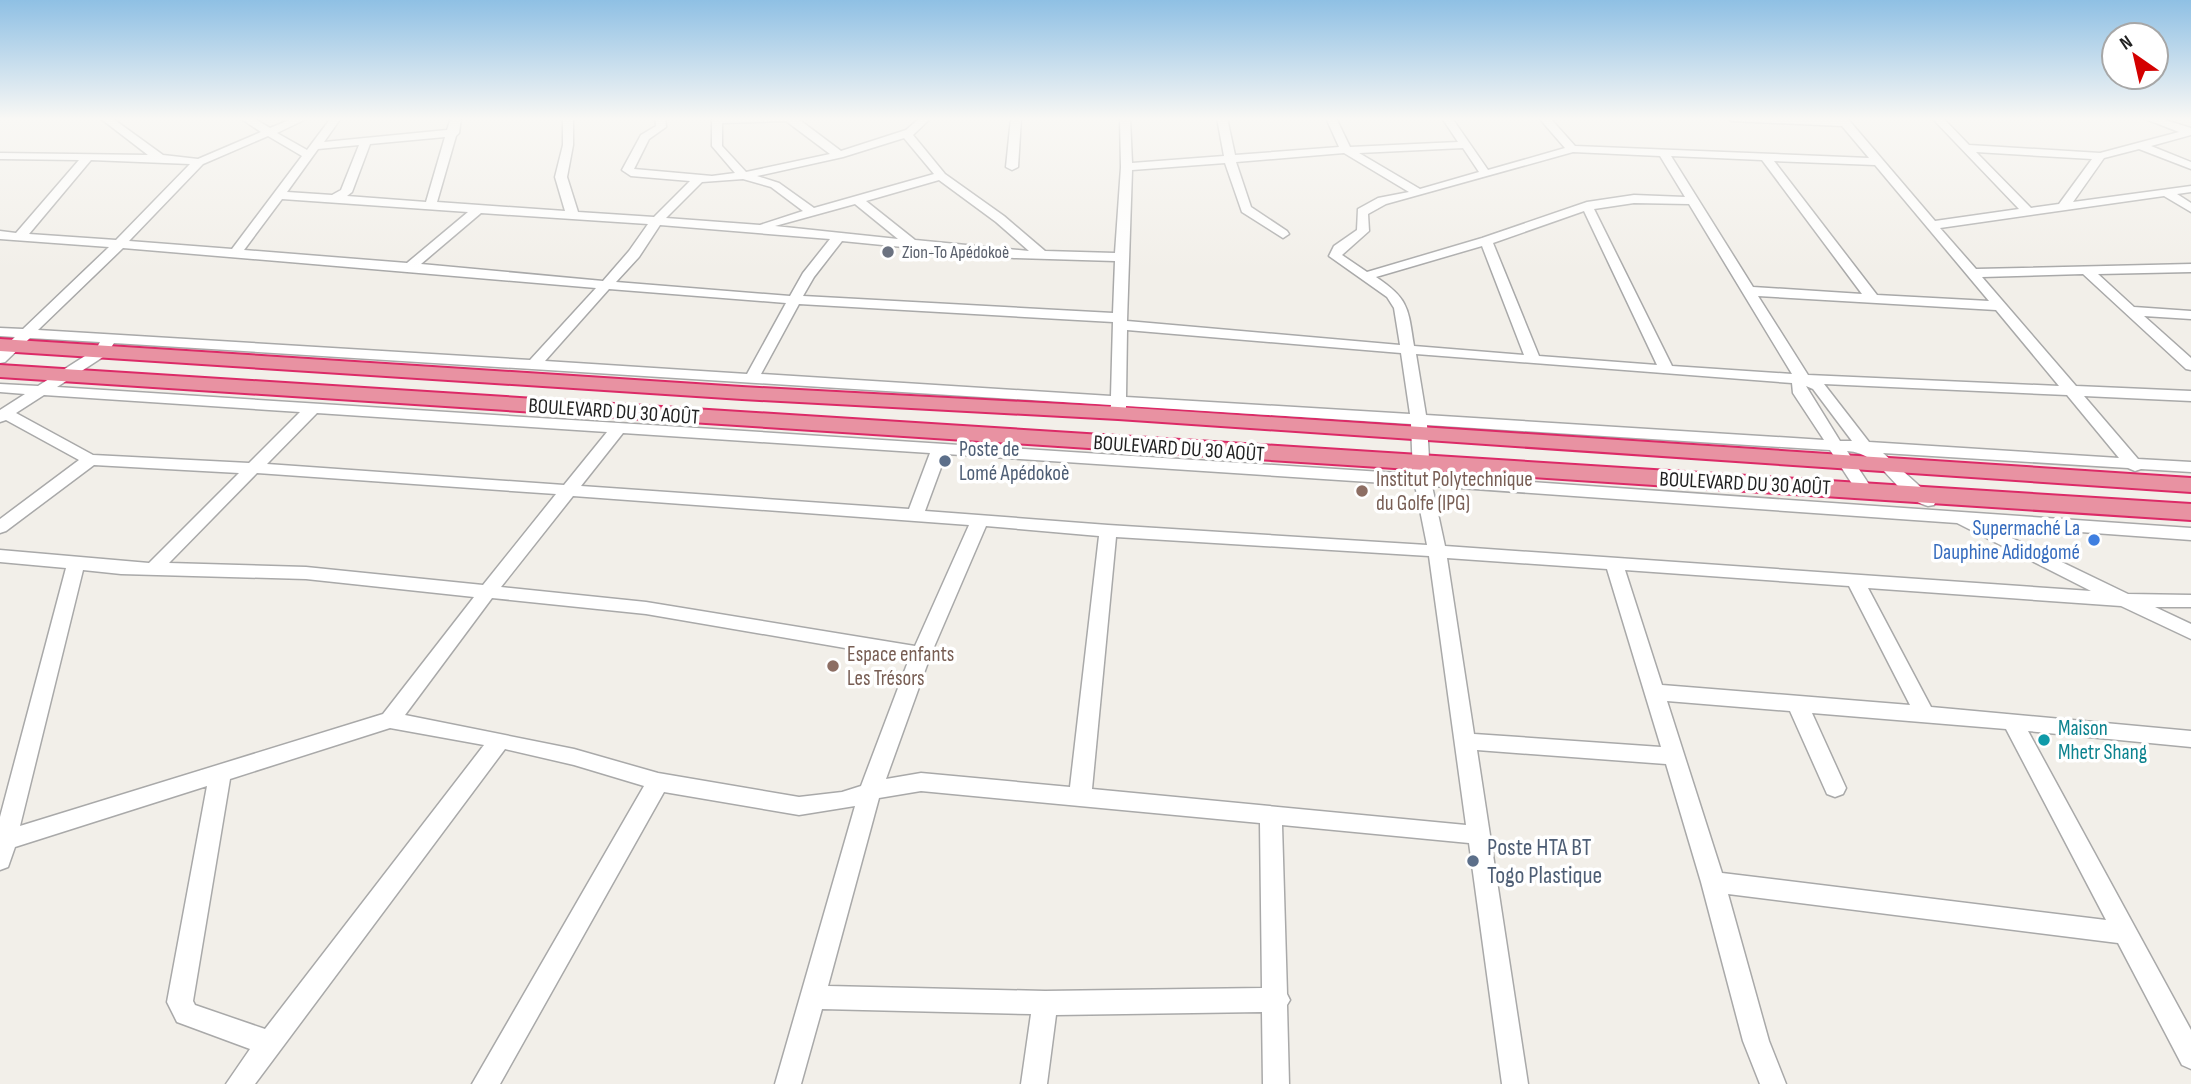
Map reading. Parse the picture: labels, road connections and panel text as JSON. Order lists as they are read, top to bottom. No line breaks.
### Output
{"streets":{"highway":["BOULEVARD DU 30 AOÛT"]},"places":["Zion-To Apédokoè","Poste de Lomé Apédokoè","Institut Polytechnique du Golfe (IPG)","Supermaché La Dauphine Adidogomé","Espace enfants Les Trésors","Maison Mhetr Shang","Poste HTA BT Togo Plastique"],"north":"top left"}
